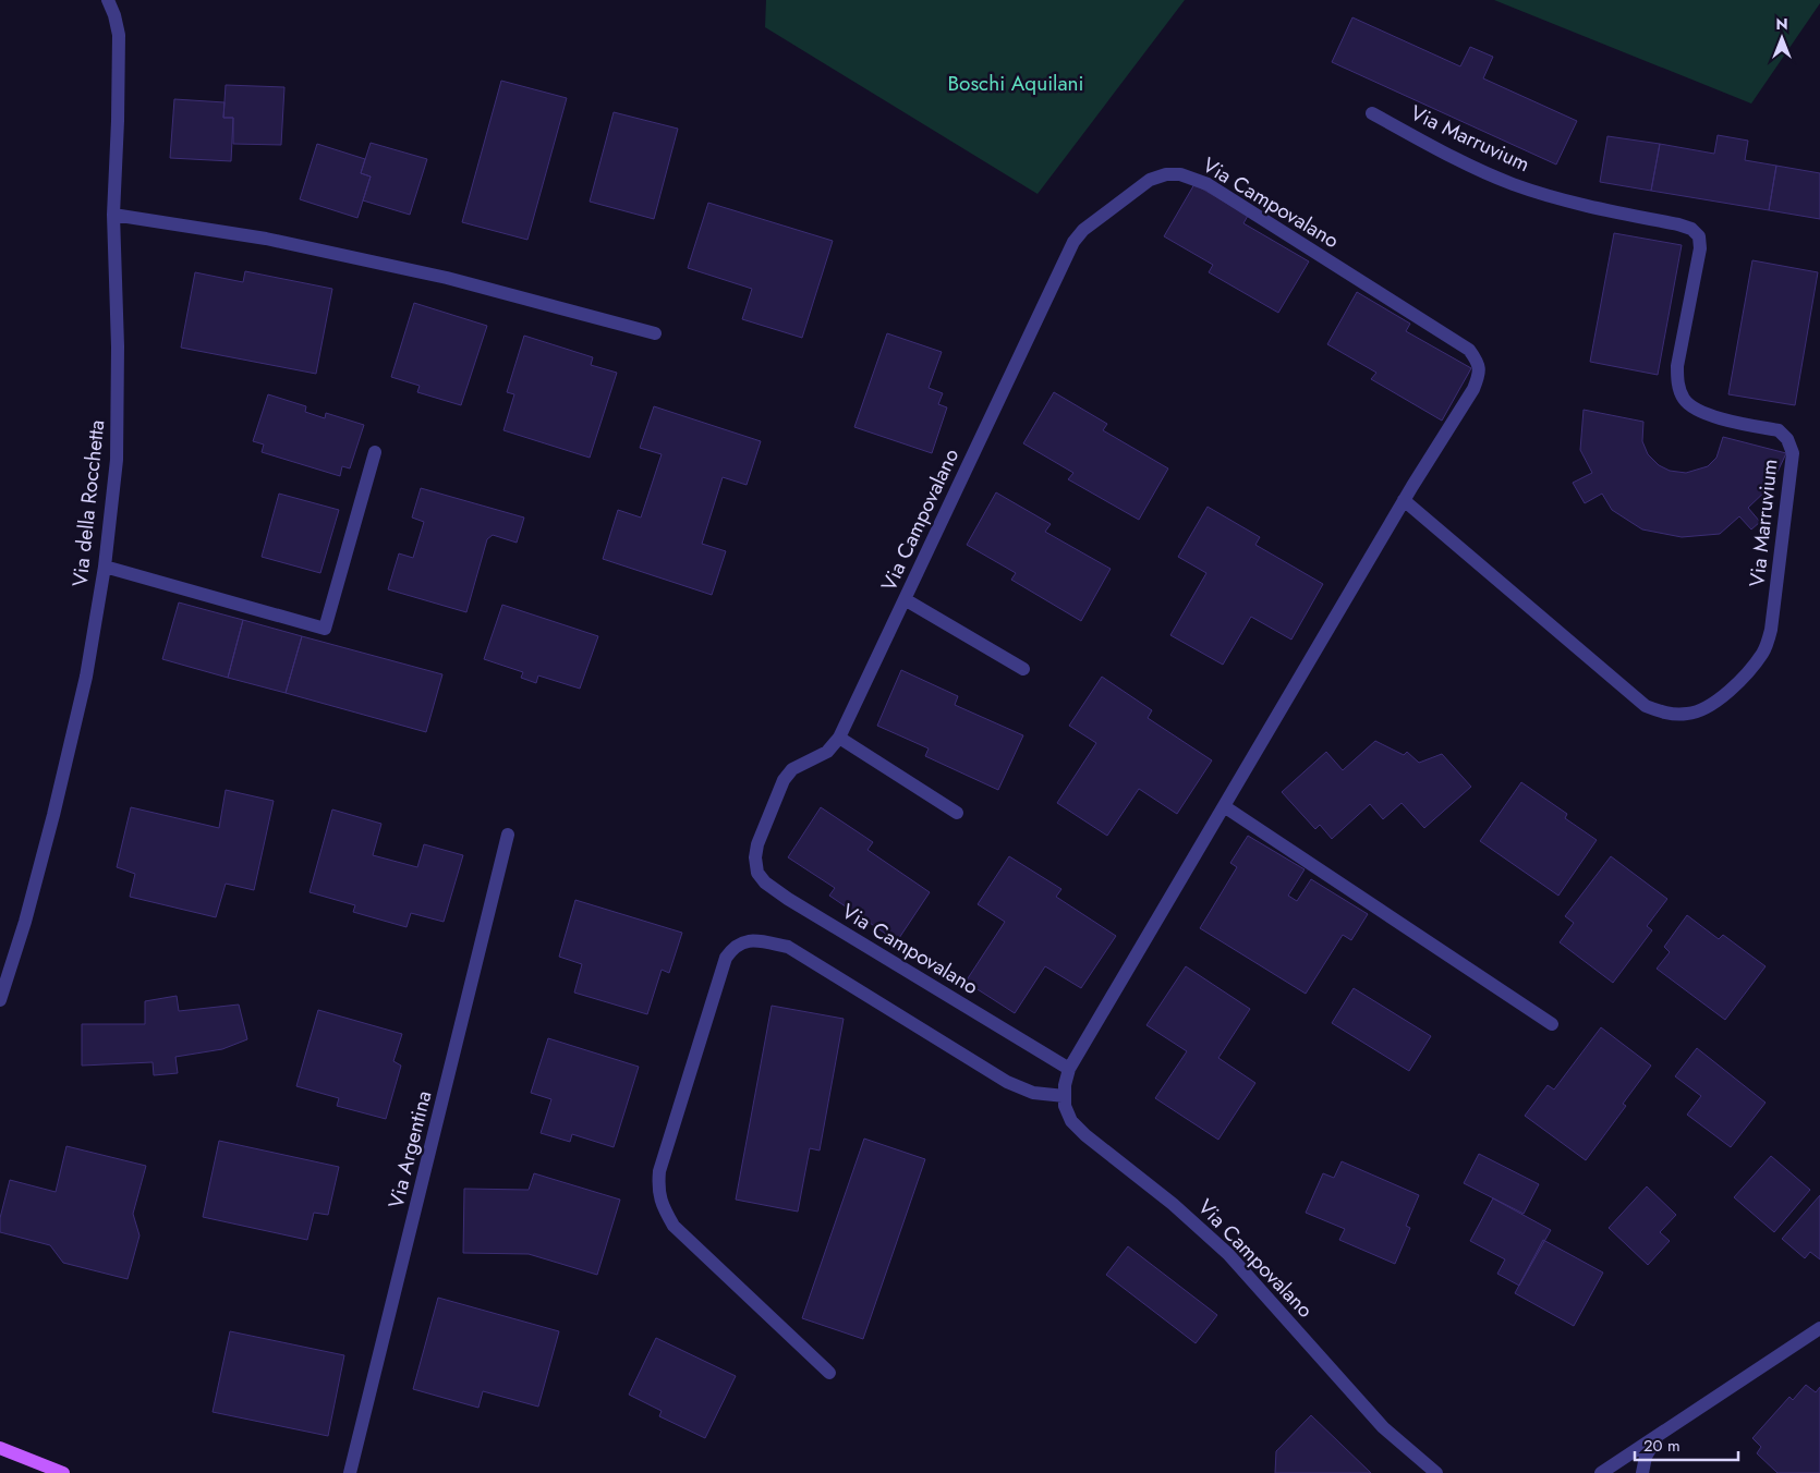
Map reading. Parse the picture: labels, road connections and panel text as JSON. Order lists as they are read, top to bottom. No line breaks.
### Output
{"streets":{"street":["Via Marruvium","Via Campovalano","Via della Rocchetta","Via Argentina"]},"crossings":[["Via Marruvium","Via Campovalano"]],"parks":["Boschi Aquilani"],"scale_bar":"20 m","north":"top"}
